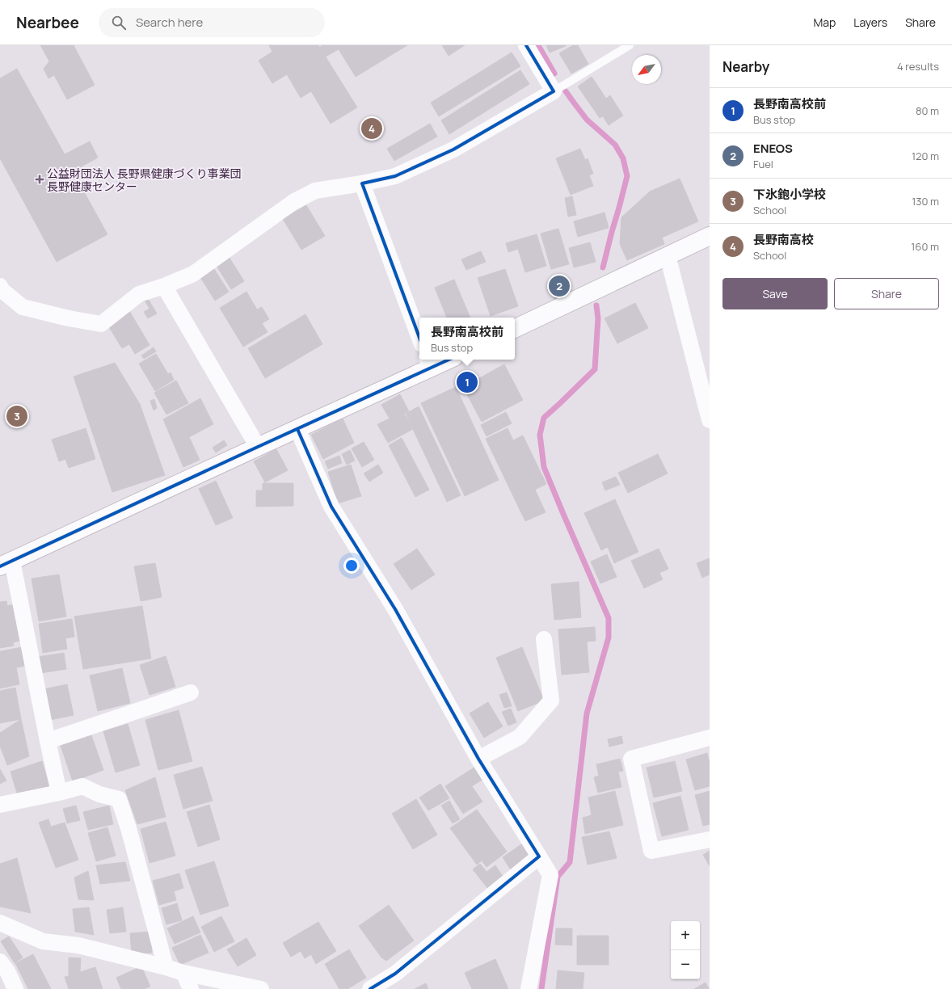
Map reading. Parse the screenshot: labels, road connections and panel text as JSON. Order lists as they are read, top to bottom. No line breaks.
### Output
{"places":{"health":["公益財団法人 長野県健康づくり事業団 長野健康センター"]},"north":"bottom left","page":{"header":"Nearbee","search":"Search here","nav":["Map","Layers","Share"],"heading":["Nearby","4 results"],"list":[{"mark":"1","name":"長野南高校前","note":"Bus stop","value":"80 m"},{"mark":"2","name":"ENEOS","note":"Fuel","value":"120 m"},{"mark":"3","name":"下氷鉋小学校","note":"School","value":"130 m"},{"mark":"4","name":"長野南高校","note":"School","value":"160 m"}],"pins":["4","2","1","3"],"buttons":["Save","Share"],"popup":["長野南高校前","Bus stop"],"map_buttons":["+","−"]}}
